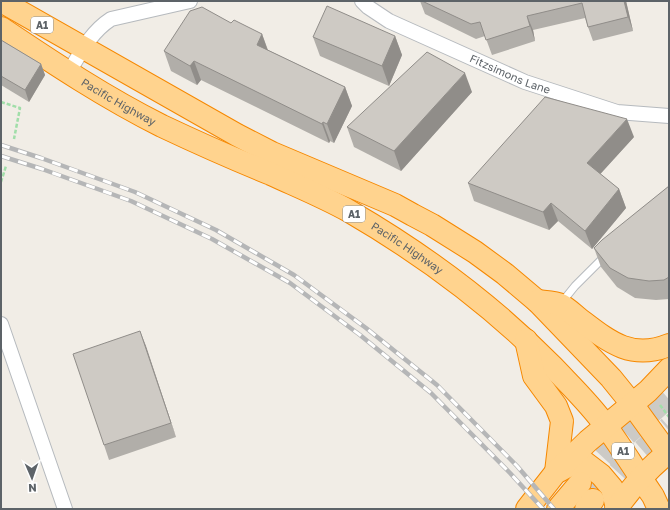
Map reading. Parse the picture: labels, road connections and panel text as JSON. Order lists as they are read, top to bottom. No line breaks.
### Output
{"streets":{"highway":["A1","Pacific Highway"],"street":["Fitzsimons Lane"]},"north":"bottom"}
